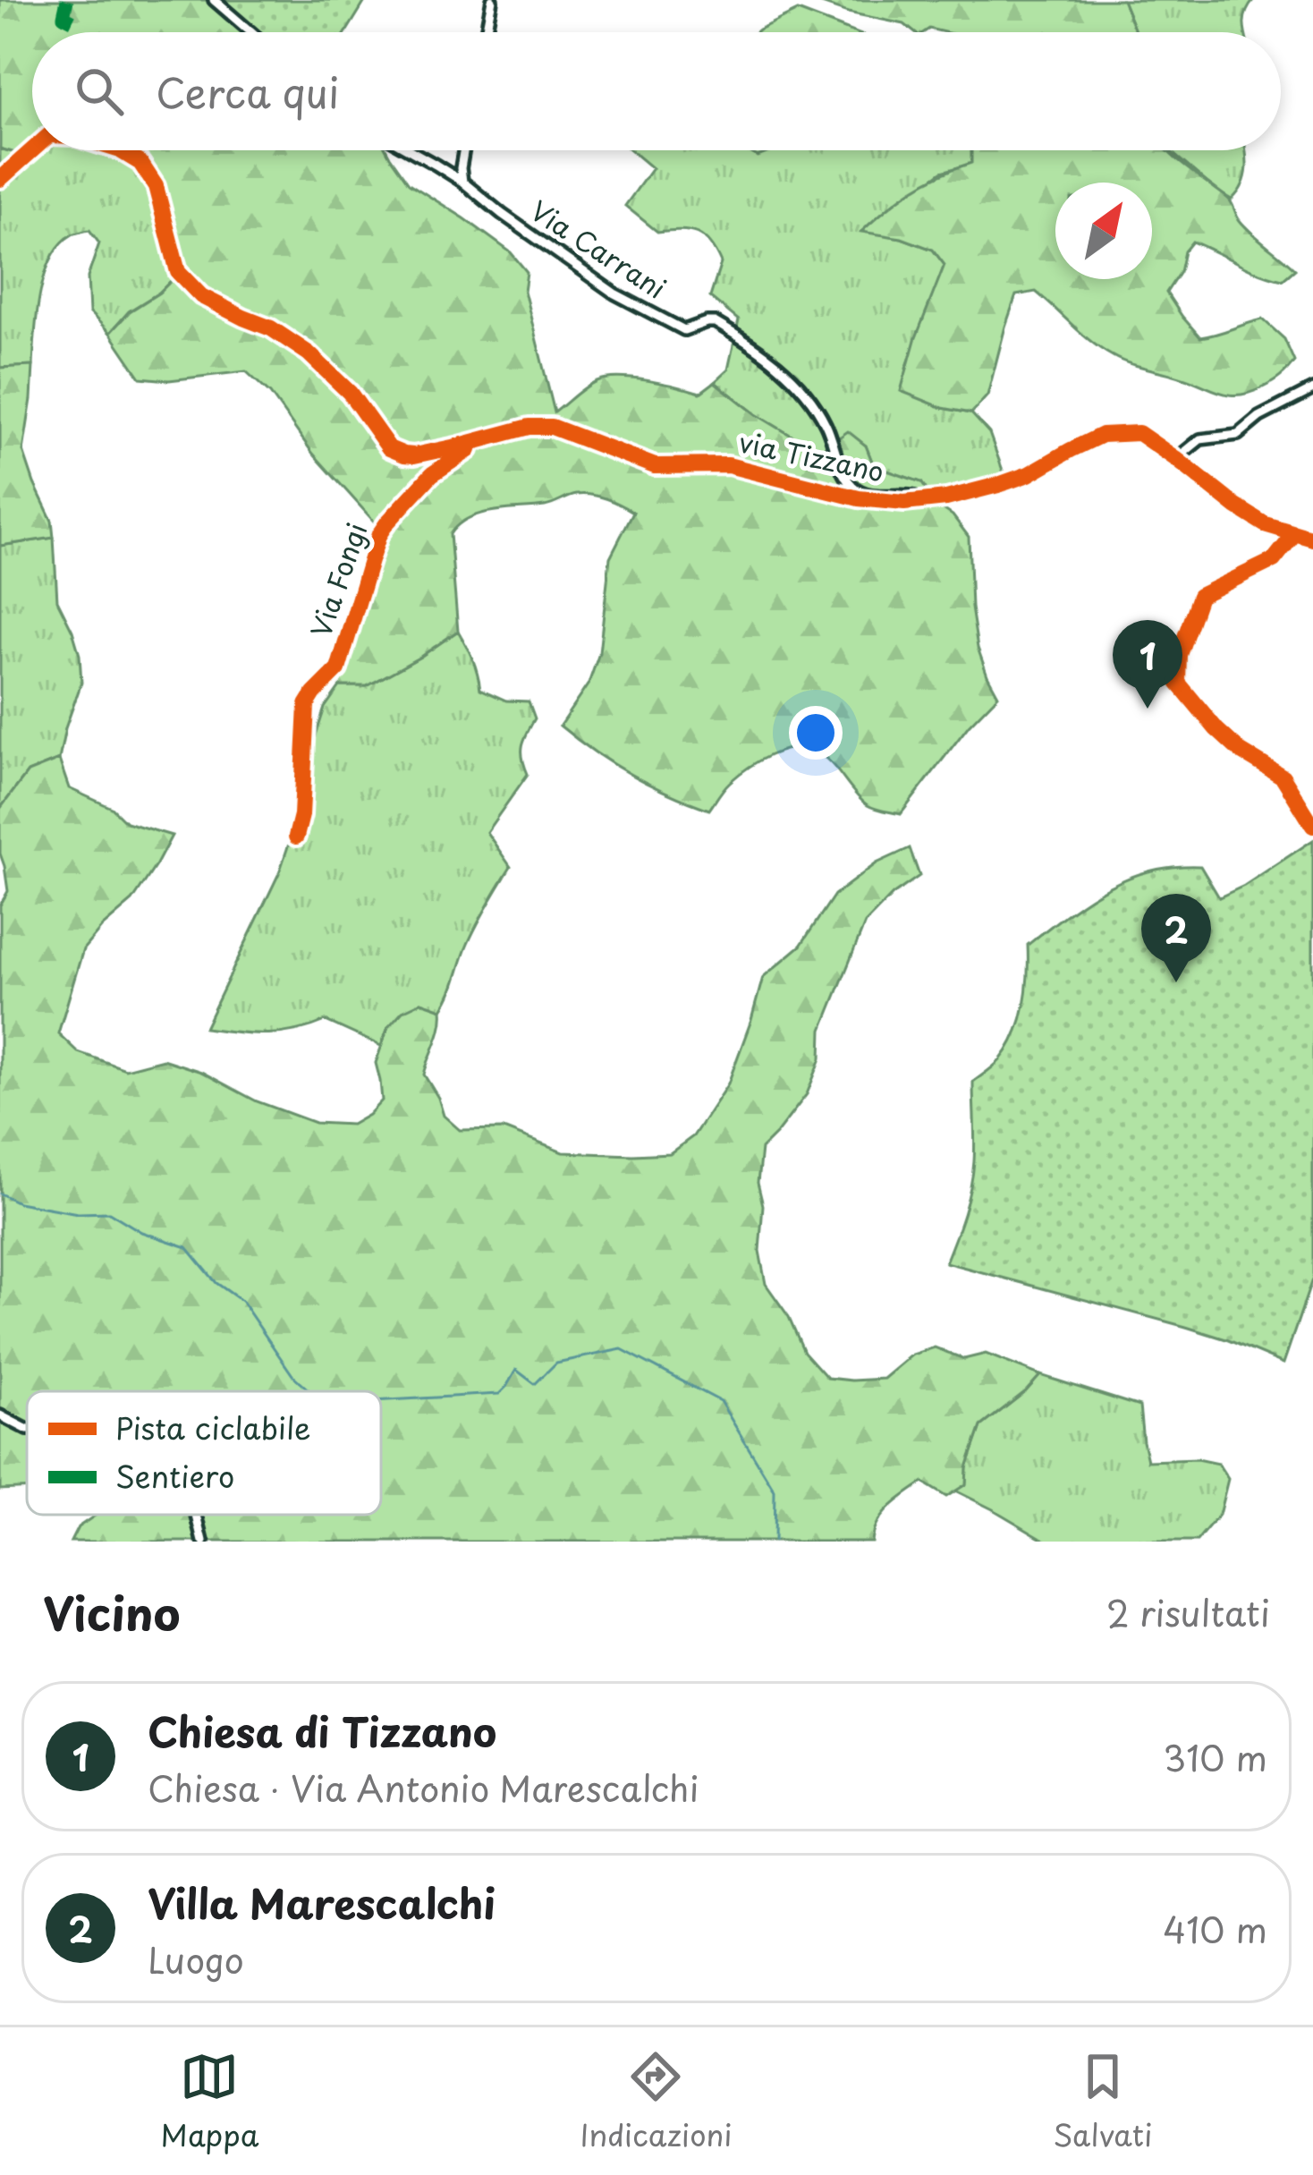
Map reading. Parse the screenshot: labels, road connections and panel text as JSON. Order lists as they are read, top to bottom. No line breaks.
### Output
{"streets":{"street":["Via Carrani","via Tizzano","Via Fongi"]},"crossings":[["Via Carrani","via Tizzano"],["via Tizzano","Via Fongi"]],"legend":["Pista ciclabile","Sentiero"],"north":"top right","page":{"search":"Cerca qui","pins":["1","2"],"heading":["Vicino","2 risultati"],"list":[{"mark":"1","name":"Chiesa di Tizzano","note":"Chiesa · Via Antonio Marescalchi","value":"310 m"},{"mark":"2","name":"Villa Marescalchi","note":"Luogo","value":"410 m"}],"nav":["Mappa","Indicazioni","Salvati"]}}
